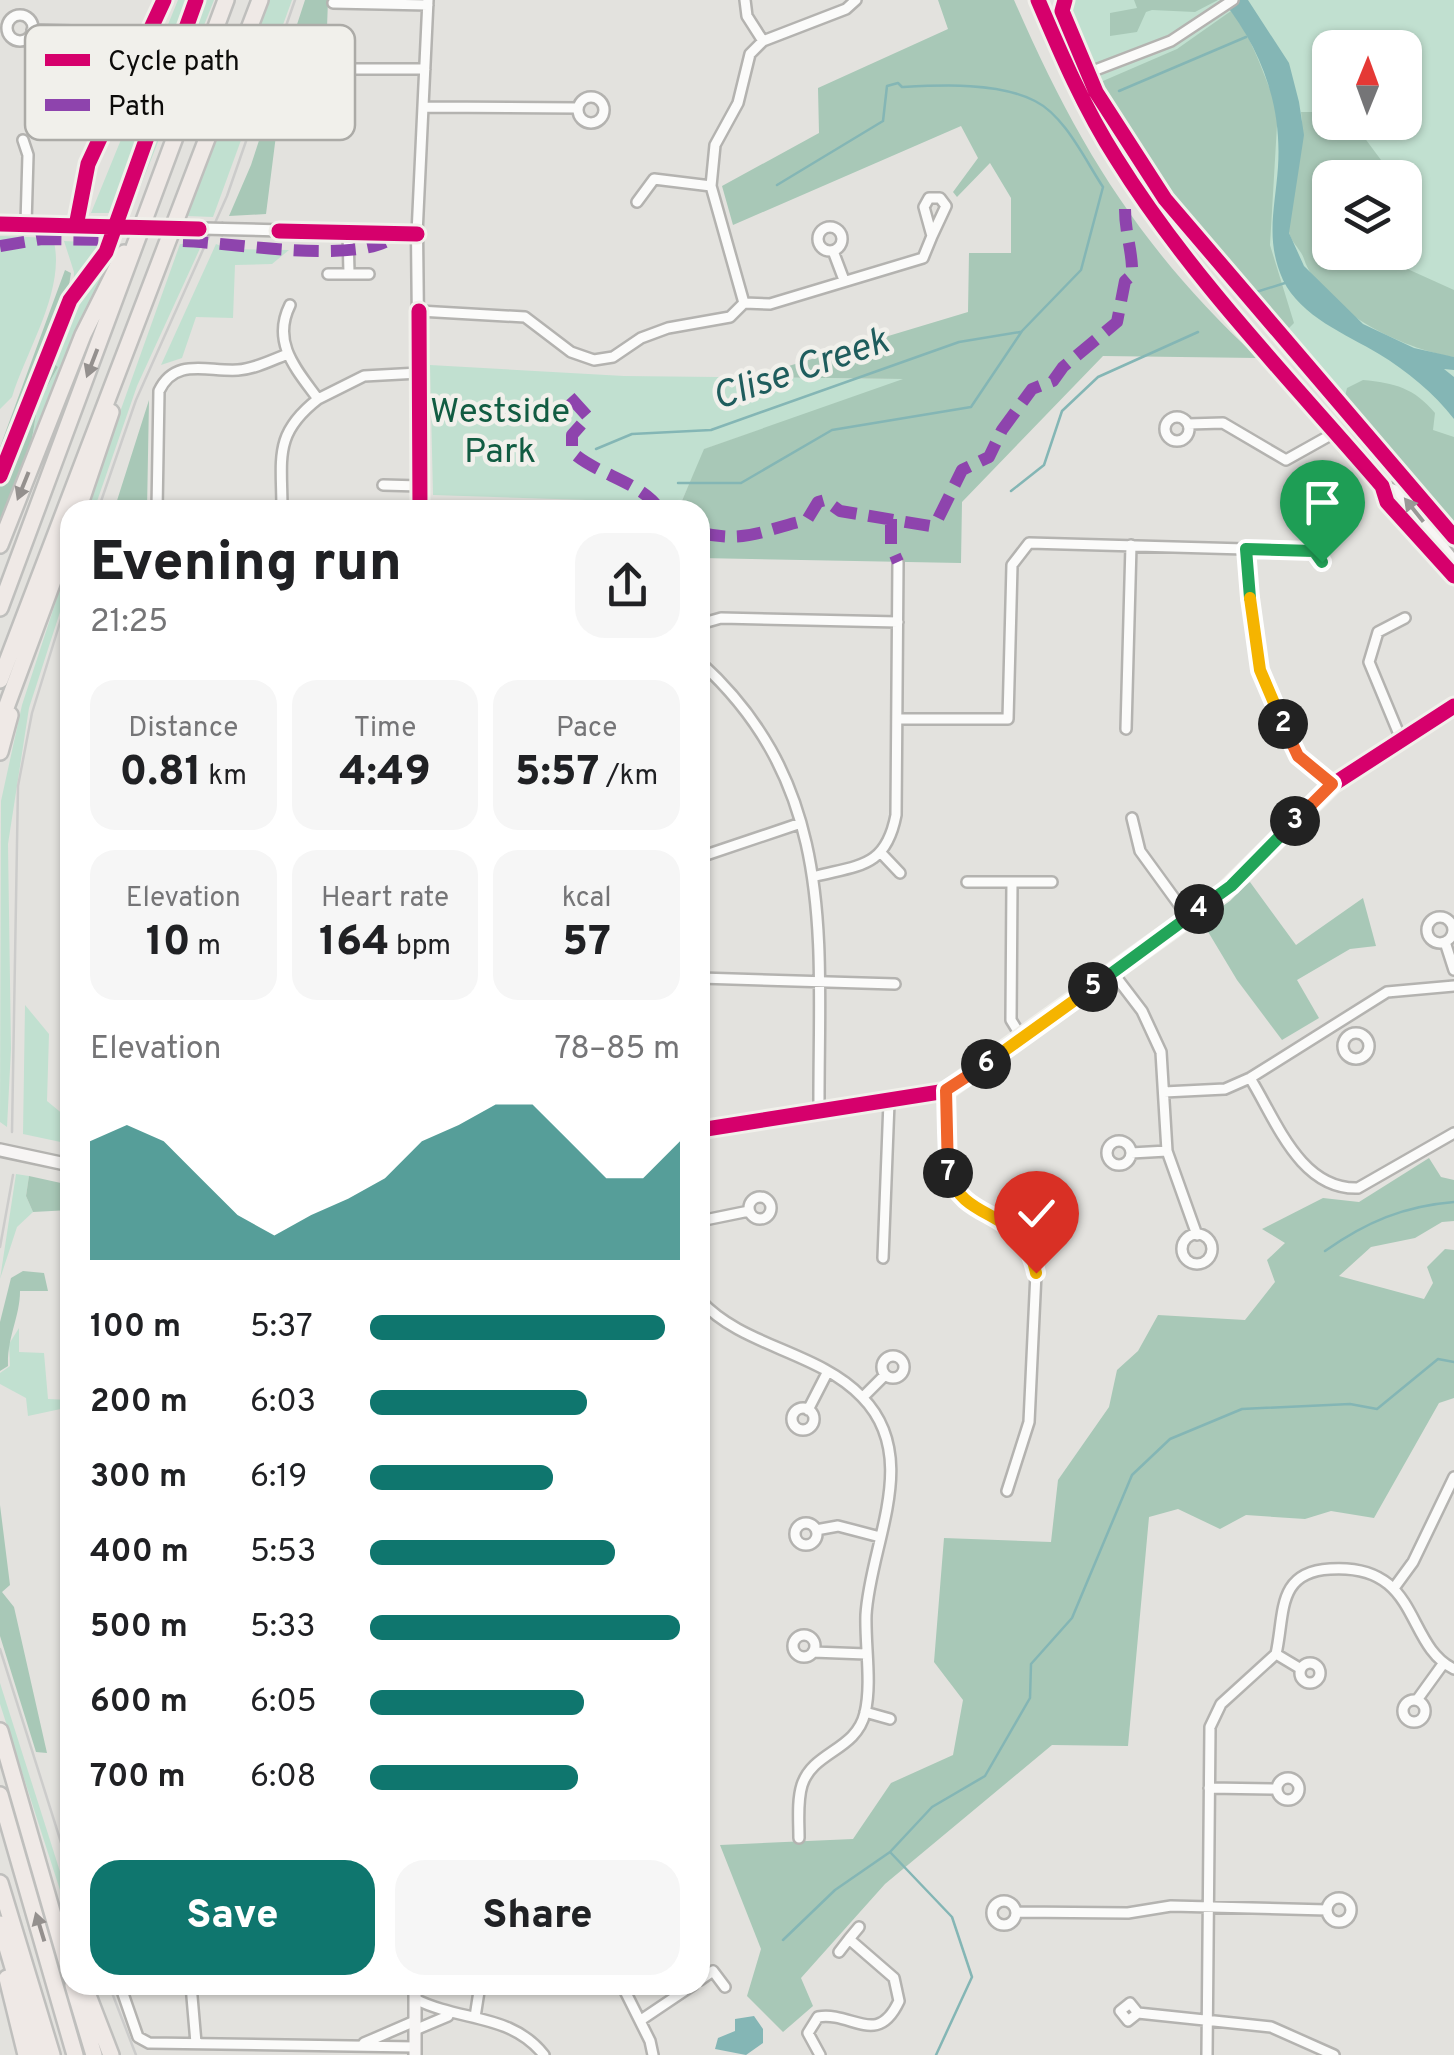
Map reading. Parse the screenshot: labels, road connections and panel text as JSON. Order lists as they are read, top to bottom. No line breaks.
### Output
{"water":["Clise Creek"],"parks":["Westside Park"],"legend":["Cycle path","Path"],"north":"top","page":{"heading":["Evening run","21:25"],"stats":[["Distance","0.81 km"],["Time","4:49"],["Pace","5:57 /km"],["Elevation","10 m"],["Heart rate","164 bpm"],["kcal","57"]],"pins":["2","3","4","5","6","7"],"chart":["Elevation","78–85 m"],"list":[{"name":"100 m","note":"5:37"},{"name":"200 m","note":"6:03"},{"name":"300 m","note":"6:19"},{"name":"400 m","note":"5:53"},{"name":"500 m","note":"5:33"},{"name":"600 m","note":"6:05"},{"name":"700 m","note":"6:08"}],"buttons":["Save","Share"]}}
